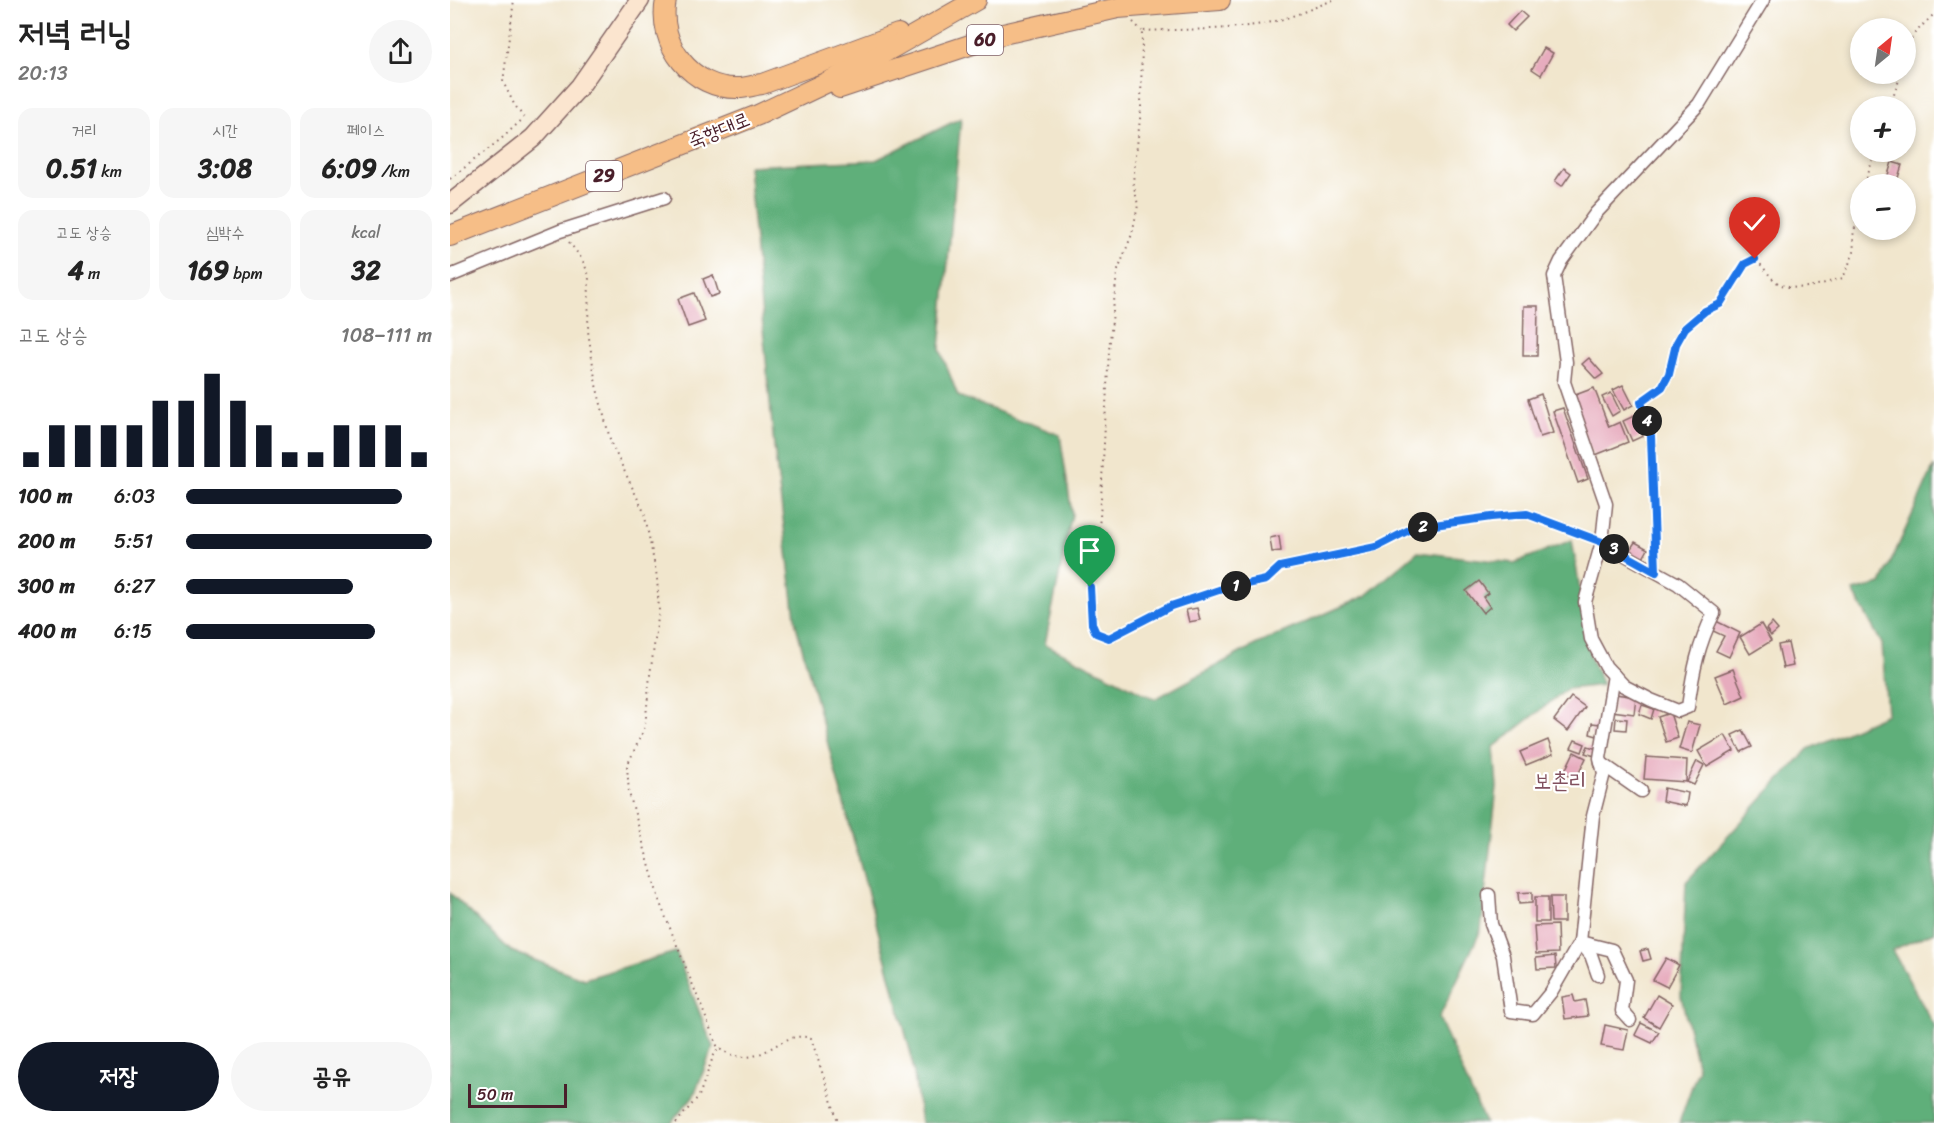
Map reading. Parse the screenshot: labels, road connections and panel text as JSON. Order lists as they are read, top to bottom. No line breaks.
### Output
{"streets":{"main road":["60","죽향대로","29"]},"crossings":[["60","죽향대로"]],"districts":["보촌리"],"scale_bar":"50 m","north":"top right","page":{"heading":["저녁 러닝","20:13"],"map_buttons":["+","−"],"stats":[["거리","0.51 km"],["시간","3:08"],["페이스","6:09 /km"],["고도 상승","4 m"],["심박수","169 bpm"],["kcal","32"]],"chart":["고도 상승","108–111 m"],"pins":["4","2","3","1"],"list":[{"name":"100 m","note":"6:03"},{"name":"200 m","note":"5:51"},{"name":"300 m","note":"6:27"},{"name":"400 m","note":"6:15"}],"buttons":["저장","공유"],"scale":"50 m"}}
